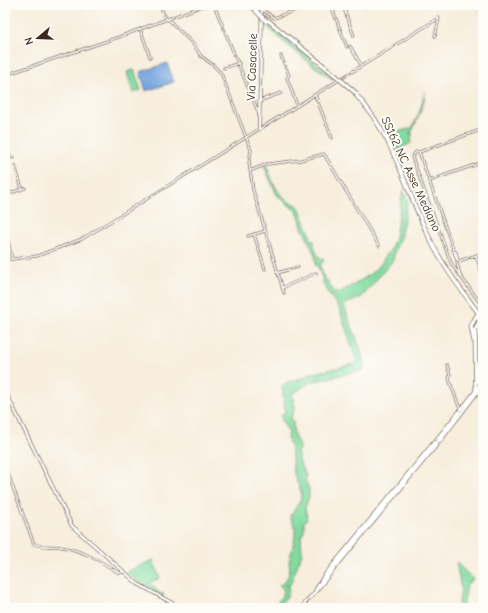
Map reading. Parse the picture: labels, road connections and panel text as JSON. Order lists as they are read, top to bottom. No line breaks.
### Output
{"streets":{"highway":["SS162 NC Asse Mediano"],"main road":["Via Casacelle"]},"crossings":[["Via Casacelle","SS162 NC Asse Mediano"]],"north":"left"}
